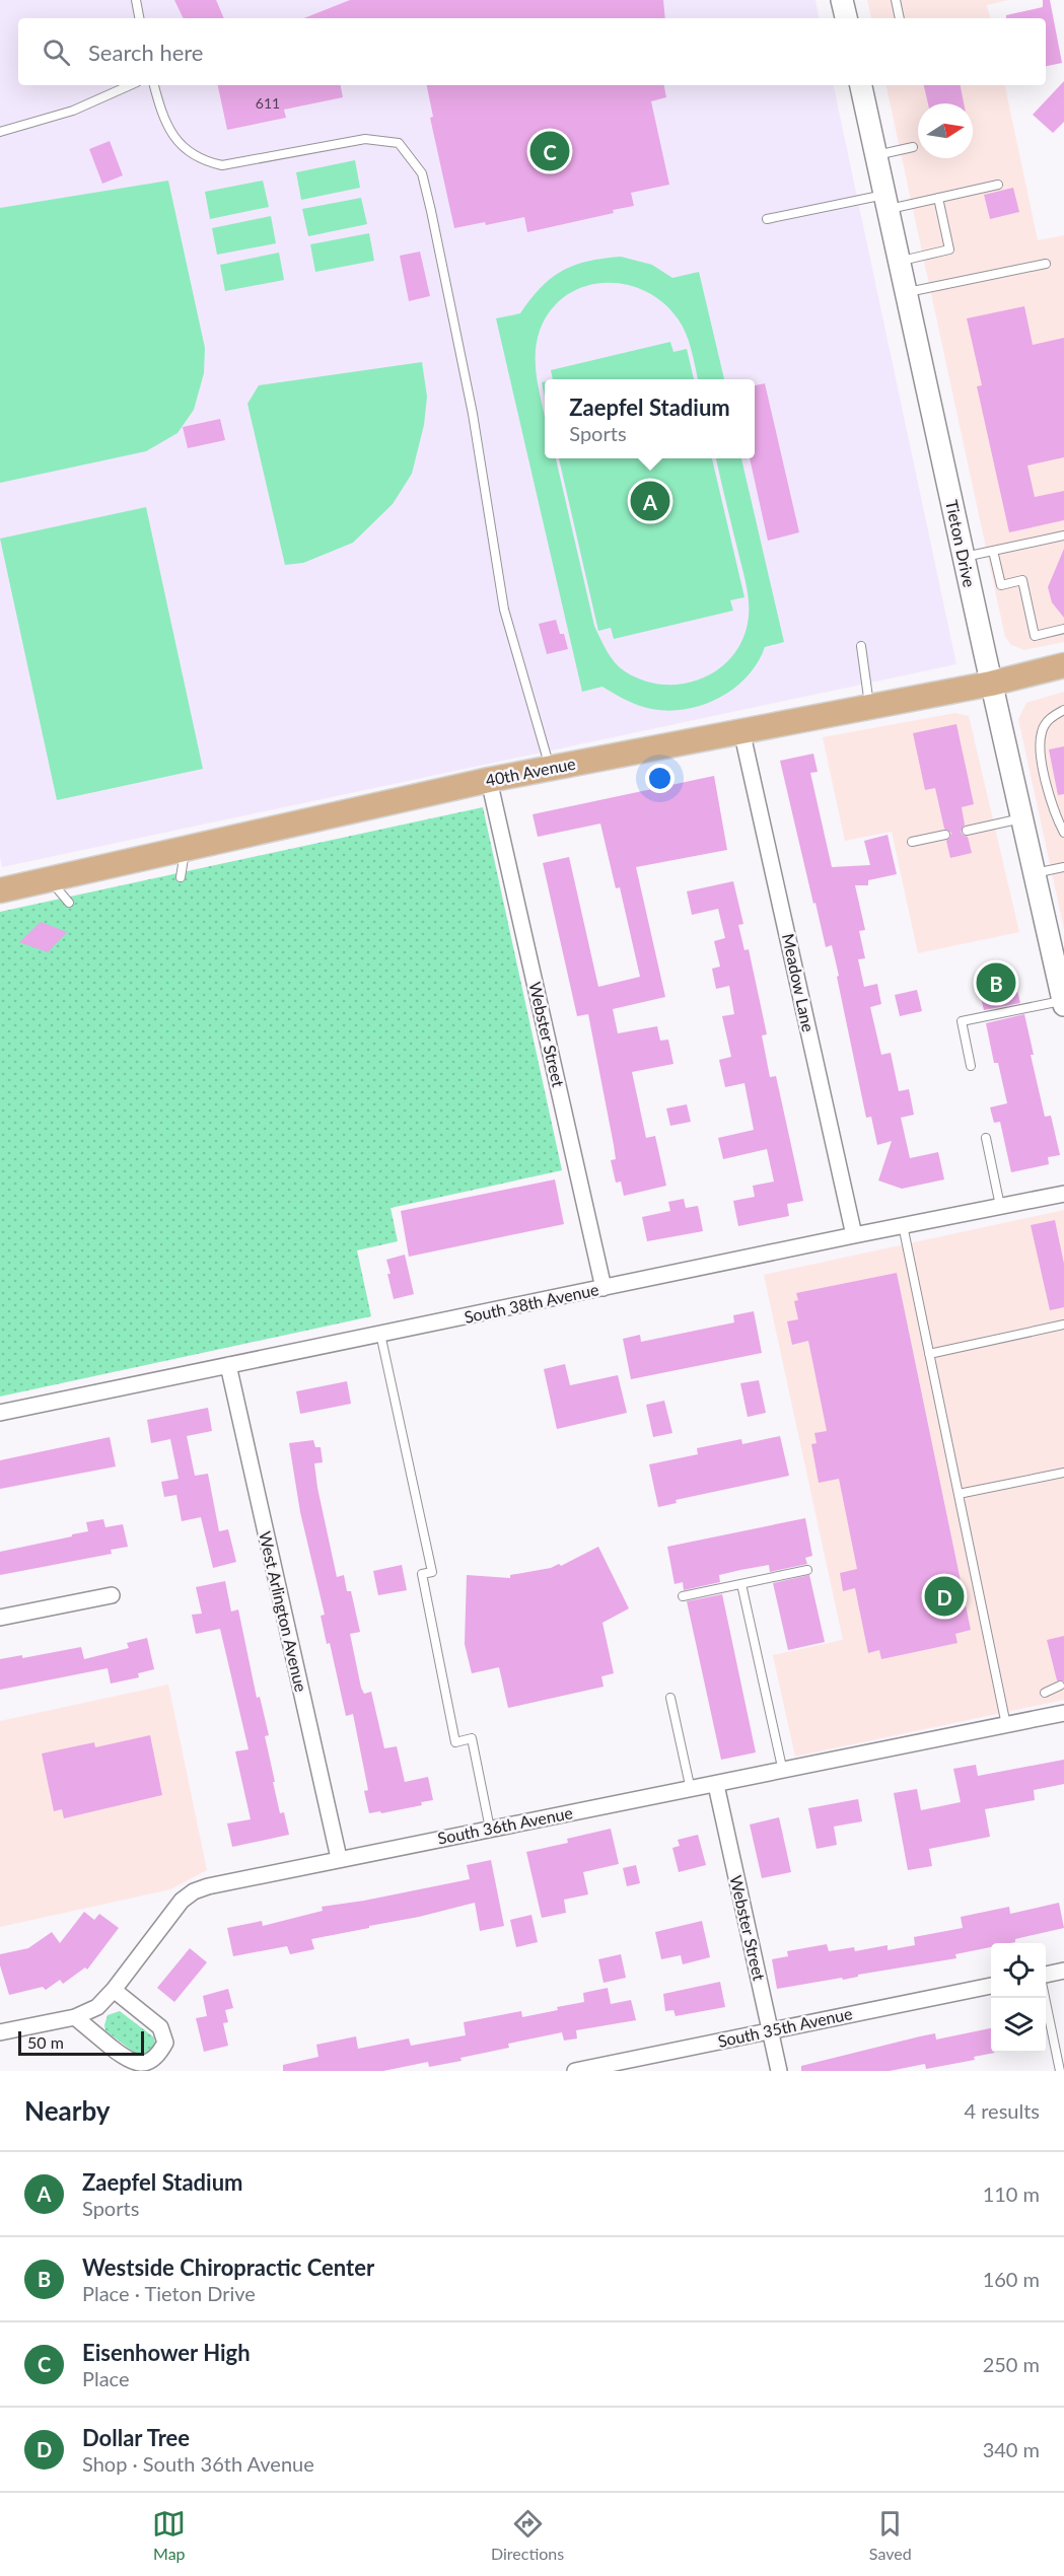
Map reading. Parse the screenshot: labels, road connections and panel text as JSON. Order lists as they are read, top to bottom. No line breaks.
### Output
{"streets":{"main road":["Tieton Drive","40th Avenue"],"street":["Meadow Lane","Webster Street","South 38th Avenue","West Arlington Avenue","South 36th Avenue","South 35th Avenue"]},"crossings":[["Tieton Drive","40th Avenue"],["40th Avenue","Meadow Lane"],["40th Avenue","Webster Street"],["Meadow Lane","South 38th Avenue"],["Webster Street","South 38th Avenue"],["Webster Street","South 36th Avenue"],["Webster Street","South 35th Avenue"],["South 38th Avenue","West Arlington Avenue"],["West Arlington Avenue","South 36th Avenue"]],"house_numbers":["611"],"scale_bar":"50 m","north":"right","page":{"search":"Search here","pins":["C","A","B","D"],"popup":["Zaepfel Stadium","Sports"],"scale":"50 m","heading":["Nearby","4 results"],"list":[{"mark":"A","name":"Zaepfel Stadium","note":"Sports","value":"110 m"},{"mark":"B","name":"Westside Chiropractic Center","note":"Place · Tieton Drive","value":"160 m"},{"mark":"C","name":"Eisenhower High","note":"Place","value":"250 m"},{"mark":"D","name":"Dollar Tree","note":"Shop · South 36th Avenue","value":"340 m"}],"nav":["Map","Directions","Saved"]}}
